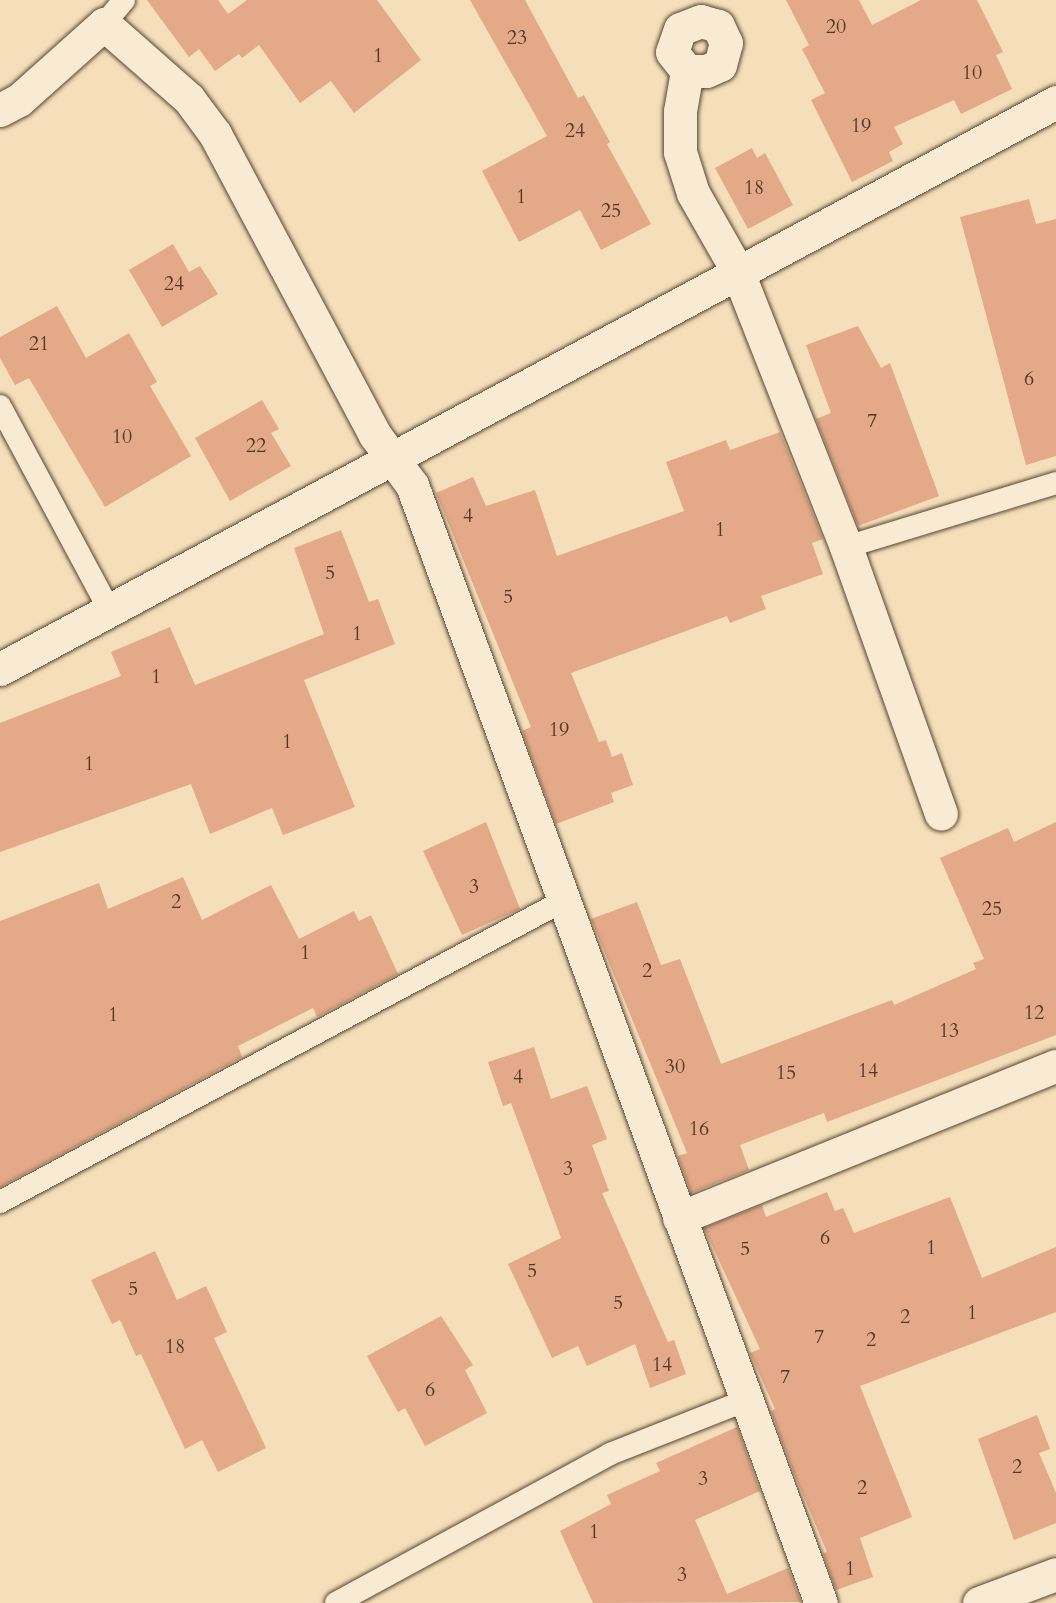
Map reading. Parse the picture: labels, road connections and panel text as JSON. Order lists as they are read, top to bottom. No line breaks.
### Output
{"house_numbers":["20","23","1","10","19","24","18","1","25","24","21","6","7","10","22","4","1","5","5","1","1","19","1","1","3","2","25","1","2","12","1","13","30","14","15","4","16","3","6","1","5","5","5","5","1","2","7","2","18","14","7","6","2","3","2","1","1","3"]}
